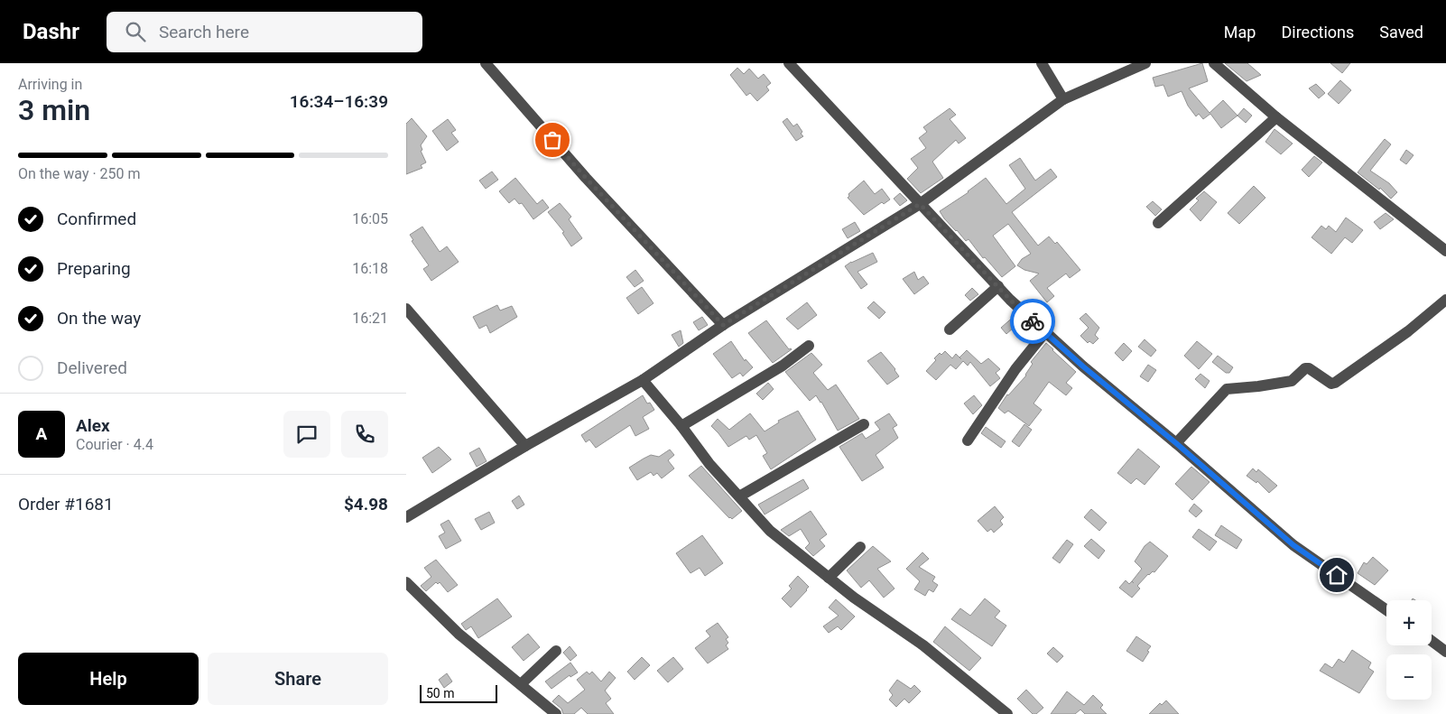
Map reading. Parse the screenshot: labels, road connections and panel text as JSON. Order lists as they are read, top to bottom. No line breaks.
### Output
{"scale_bar":"50 m","page":{"header":"Dashr","search":"Search here","nav":["Map","Directions","Saved"],"heading":["3 min","Arriving in","16:34–16:39"],"panel":["Alex","Courier · 4.4","Order #1681","$4.98"],"bar":"On the way · 250 m","list":[["Confirmed","16:05"],["Preparing","16:18"],["On the way","16:21"],"Delivered"],"round":"A","map_buttons":["+","−"],"buttons":["Help","Share"],"scale":"50 m"}}
